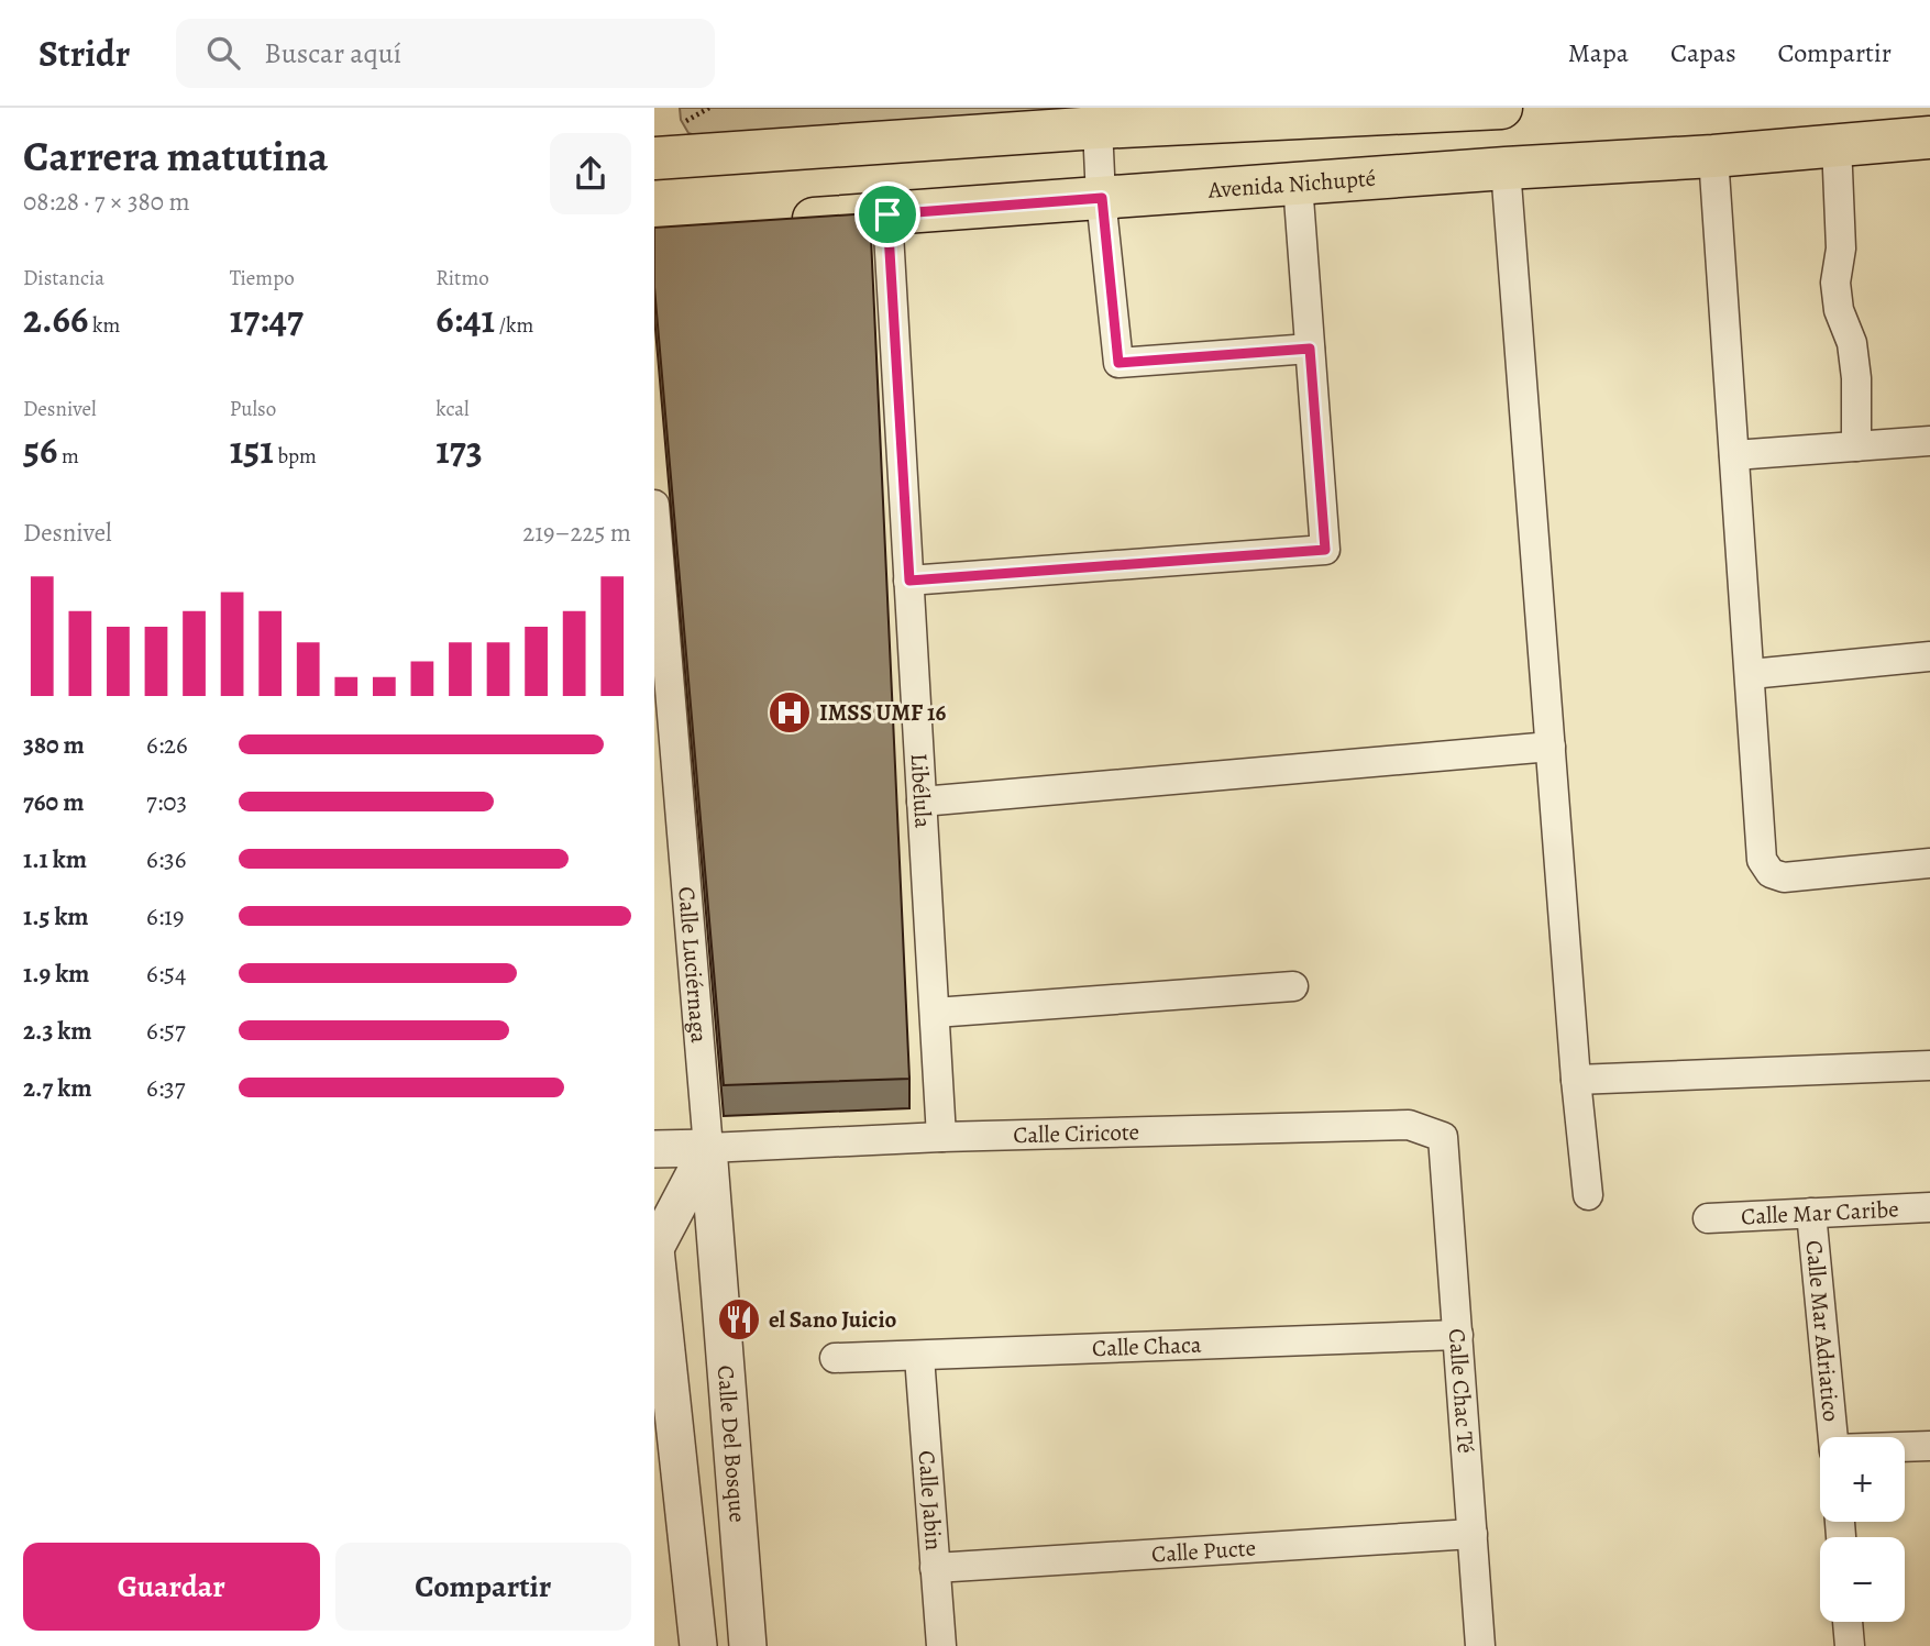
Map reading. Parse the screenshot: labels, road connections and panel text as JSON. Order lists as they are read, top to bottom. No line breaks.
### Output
{"streets":{"main road":["Avenida Nichupté"],"street":["Libélula","Calle Luciérnaga","Calle Ciricote","Calle Mar Caribe","Calle Mar Adriatico","Calle Chaca","Calle Chac Té","Calle Del Bosque","Calle Jabin","Calle Pucte"]},"crossings":[["Avenida Nichupté","Libélula"],["Libélula","Calle Ciricote"],["Calle Luciérnaga","Calle Ciricote"],["Calle Luciérnaga","Calle Del Bosque"],["Calle Ciricote","Calle Chac Té"],["Calle Ciricote","Calle Del Bosque"],["Calle Mar Caribe","Calle Mar Adriatico"],["Calle Chaca","Calle Chac Té"],["Calle Chaca","Calle Jabin"],["Calle Chac Té","Calle Pucte"],["Calle Jabin","Calle Pucte"]],"places":{"hospital":["IMSS UMF 16"],"restaurant":["el Sano Juicio"]},"page":{"header":"Stridr","search":"Buscar aquí","nav":["Mapa","Capas","Compartir"],"heading":["Carrera matutina","08:28 · 7 × 380 m"],"stats":[["Distancia","2.66 km"],["Tiempo","17:47"],["Ritmo","6:41 /km"],["Desnivel","56 m"],["Pulso","151 bpm"],["kcal","173"]],"chart":["Desnivel","219–225 m"],"list":[{"name":"380 m","note":"6:26"},{"name":"760 m","note":"7:03"},{"name":"1.1 km","note":"6:36"},{"name":"1.5 km","note":"6:19"},{"name":"1.9 km","note":"6:54"},{"name":"2.3 km","note":"6:57"},{"name":"2.7 km","note":"6:37"}],"map_buttons":["+","−"],"buttons":["Guardar","Compartir"]}}
